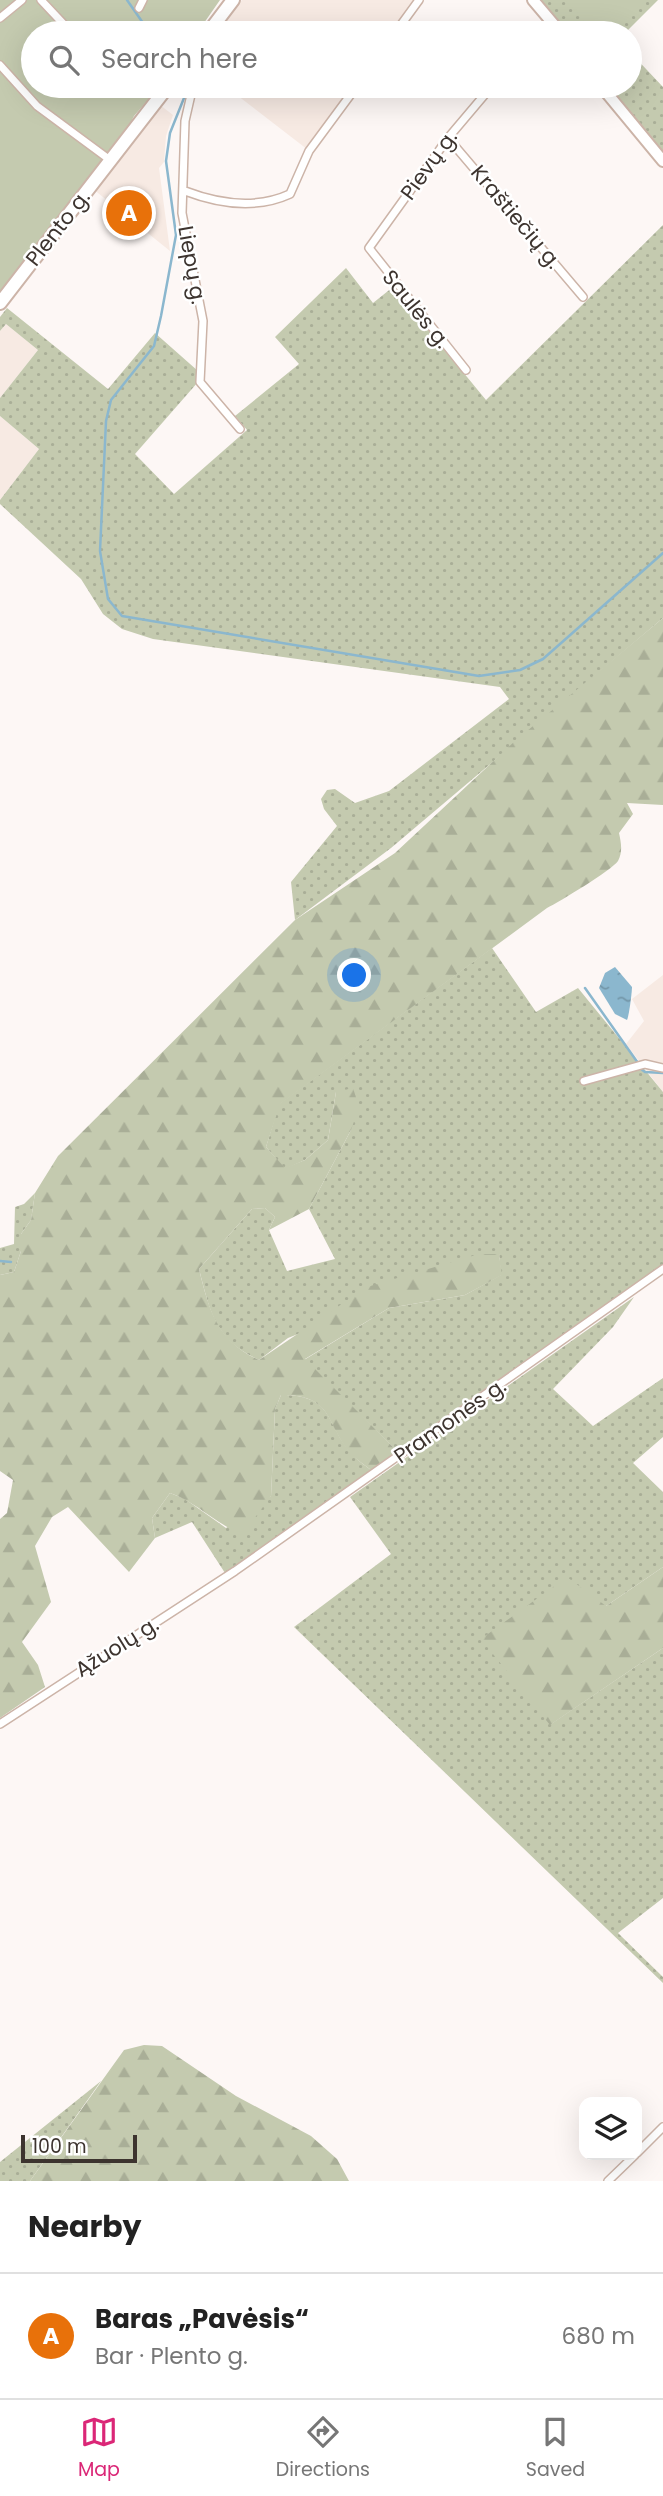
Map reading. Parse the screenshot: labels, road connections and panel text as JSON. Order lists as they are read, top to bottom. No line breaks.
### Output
{"streets":{"highway":["Plento g."],"street":["Pievų g.","Kraštiečių g.","Liepų g.","Saulės g.","Pramonės g.","Ąžuolų g."]},"crossings":[["Pievų g.","Kraštiečių g."],["Pievų g.","Saulės g."],["Pramonės g.","Ąžuolų g."]],"scale_bar":"100 m","page":{"search":"Search here","pins":"A","scale":"100 m","heading":"Nearby","list":[{"mark":"A","name":"Baras „Pavėsis“","note":"Bar · Plento g.","value":"680 m"}],"nav":["Map","Directions","Saved"]}}
